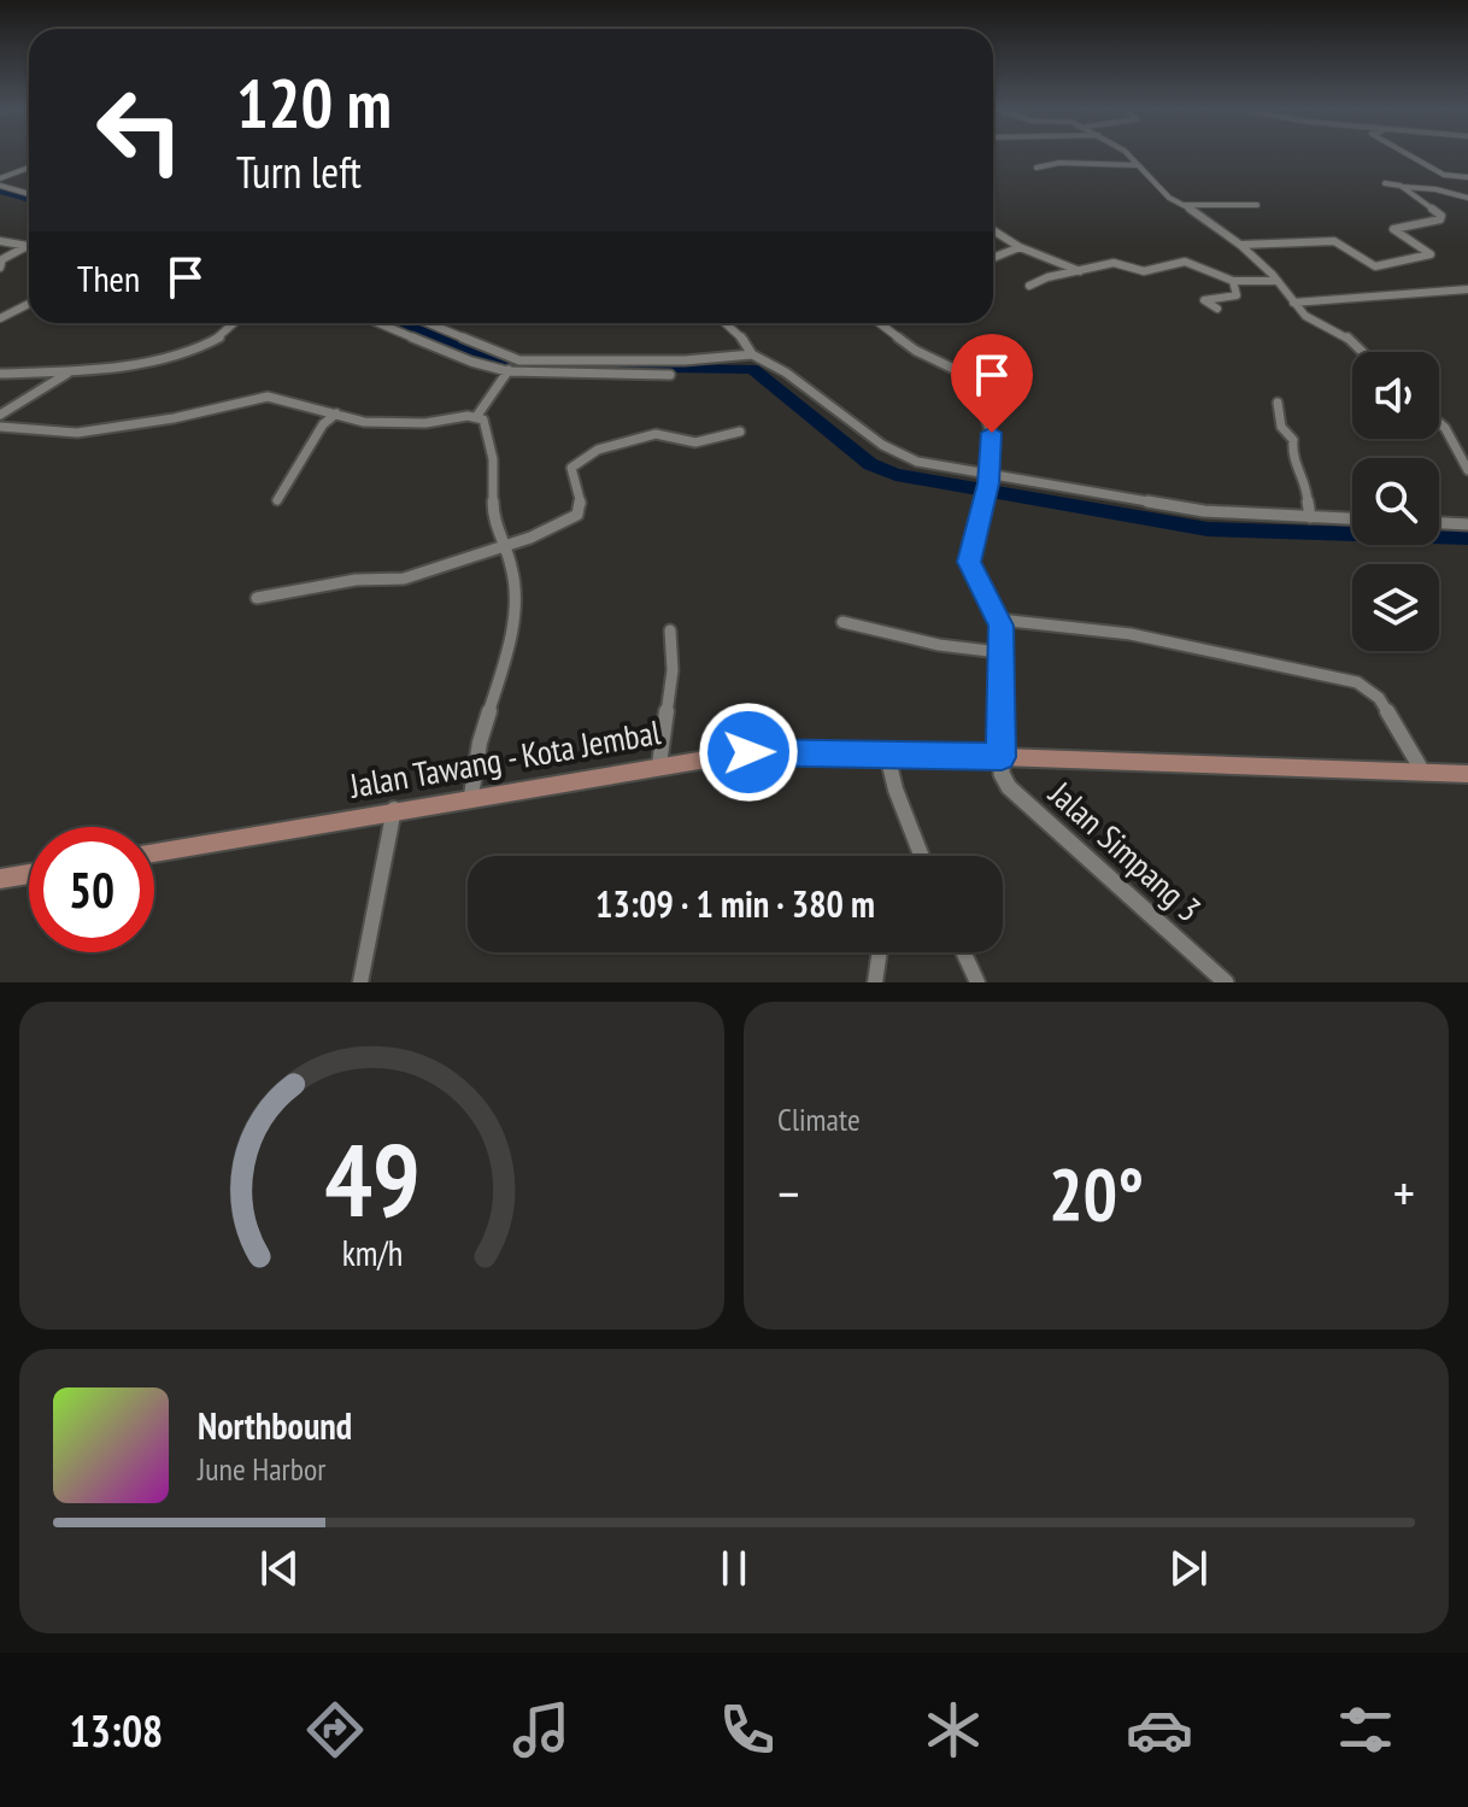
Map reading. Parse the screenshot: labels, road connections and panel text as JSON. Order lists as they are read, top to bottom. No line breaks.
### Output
{"streets":{"main road":["Jalan Tawang - Kota Jembal"],"street":["Jalan Simpang 3"]},"crossings":[["Jalan Tawang - Kota Jembal","Jalan Simpang 3"]],"page":{"turn":["120 m","Turn left"],"then":"Then","limit":"50","trip":"13:09 · 1 min · 380 m","tile":"Climate","heat":["−","20°","+"],"song":["Northbound","June Harbor"],"tabs":"13:08","gauge":["49","km/h"]}}
